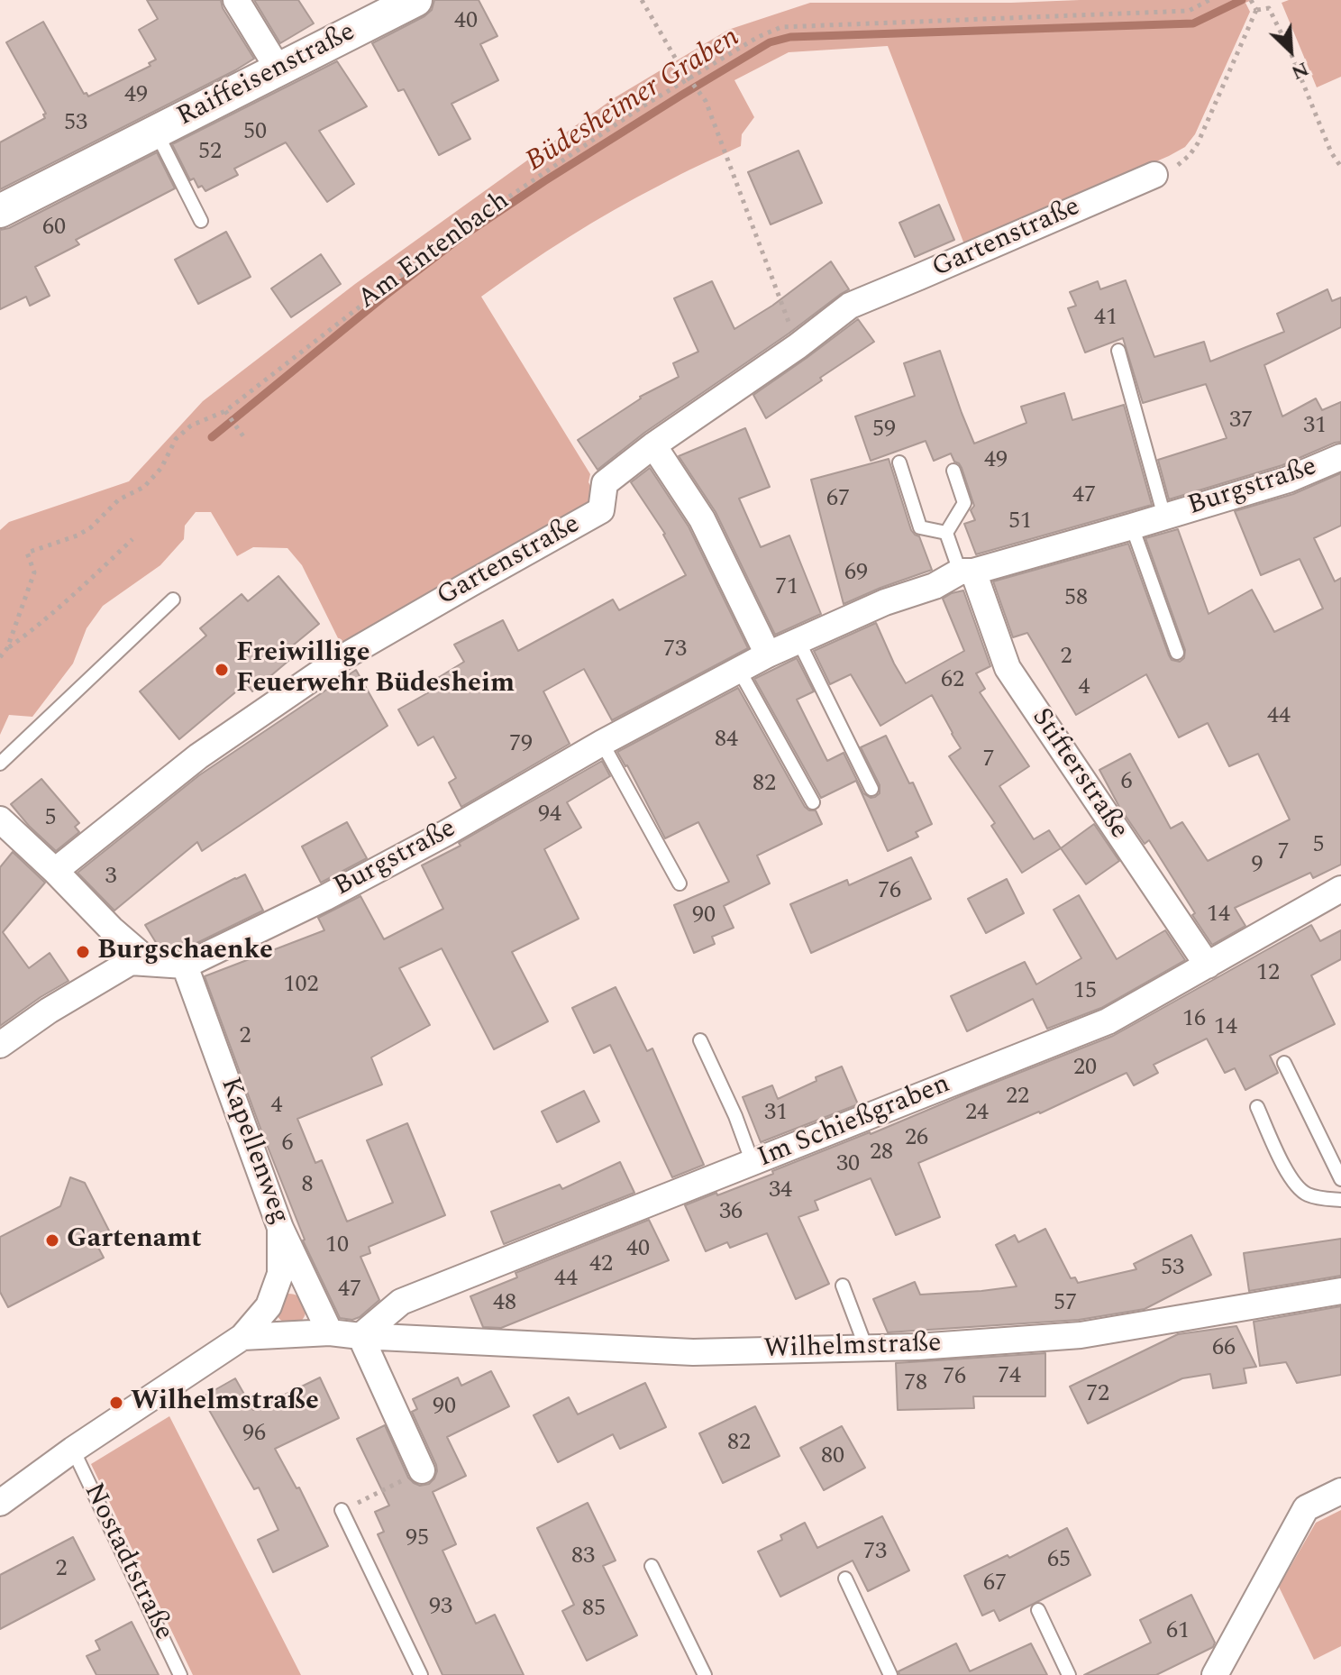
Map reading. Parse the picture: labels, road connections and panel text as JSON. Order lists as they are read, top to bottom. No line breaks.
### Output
{"streets":{"street":["Raiffeisenstraße","Gartenstraße","Burgstraße","Stifterstraße","Im Schießgraben","Kapellenweg","Wilhelmstraße"],"lane":["Nostadtstraße"],"path":["Am Entenbach"]},"crossings":[["Burgstraße","Stifterstraße"],["Burgstraße","Kapellenweg"],["Stifterstraße","Im Schießgraben"],["Im Schießgraben","Wilhelmstraße"],["Kapellenweg","Wilhelmstraße"]],"water":["Büdesheimer Graben"],"places":["Freiwillige Feuerwehr Büdesheim","Burgschaenke","Gartenamt","Wilhelmstraße"],"house_numbers":["40","49","53","50","52","60","41","37","31","59","49","47","67","51","69","71","58","73","2","62","4","44","84","79","7","6","82","94","5","5","7","9","3","76","14","90","12","102","15","16","14","2","20","22","4","31","24","26","6","28","30","8","34","36","10","40","42","53","44","47","48","57","66","74","76","78","72","90","96","82","80","95","73","83","65","2","67","93","85","61"],"north":"bottom right"}
